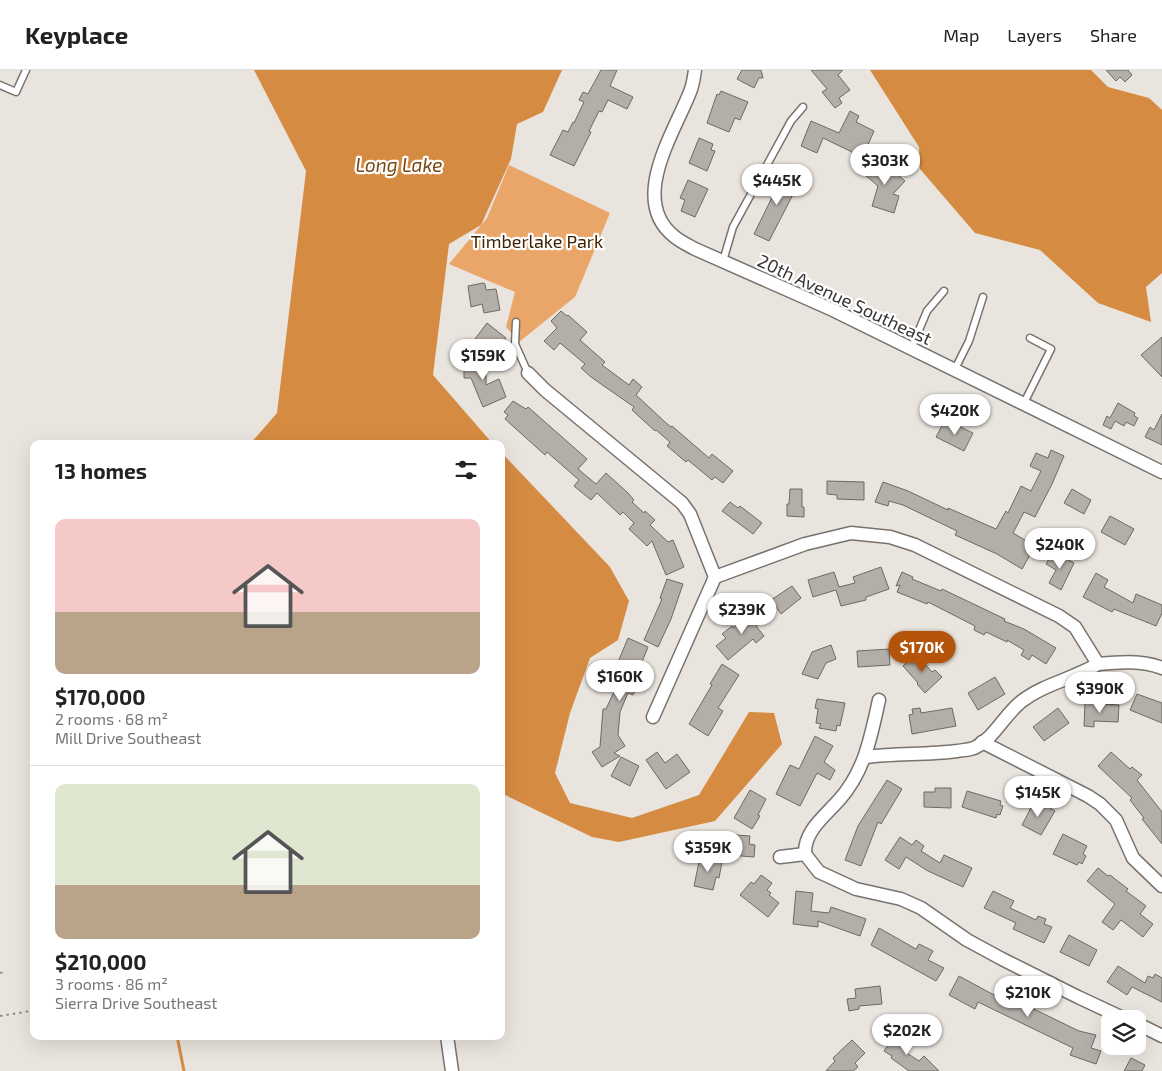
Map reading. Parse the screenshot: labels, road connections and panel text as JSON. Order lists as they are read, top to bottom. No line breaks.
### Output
{"streets":{"street":["20th Avenue Southeast"]},"water":["Long Lake"],"parks":["Timberlake Park"],"page":{"header":"Keyplace","nav":["Map","Layers","Share"],"price":["$303K","$445K","$159K","$420K","$240K","$239K","$170K","$160K","$390K","$145K","$359K","$210K","$202K"],"heading":"13 homes","list":[{"name":"$170,000","note":"2 rooms · 68 m² · Mill Drive Southeast"},{"name":"$210,000","note":"3 rooms · 86 m² · Sierra Drive Southeast"}]}}
